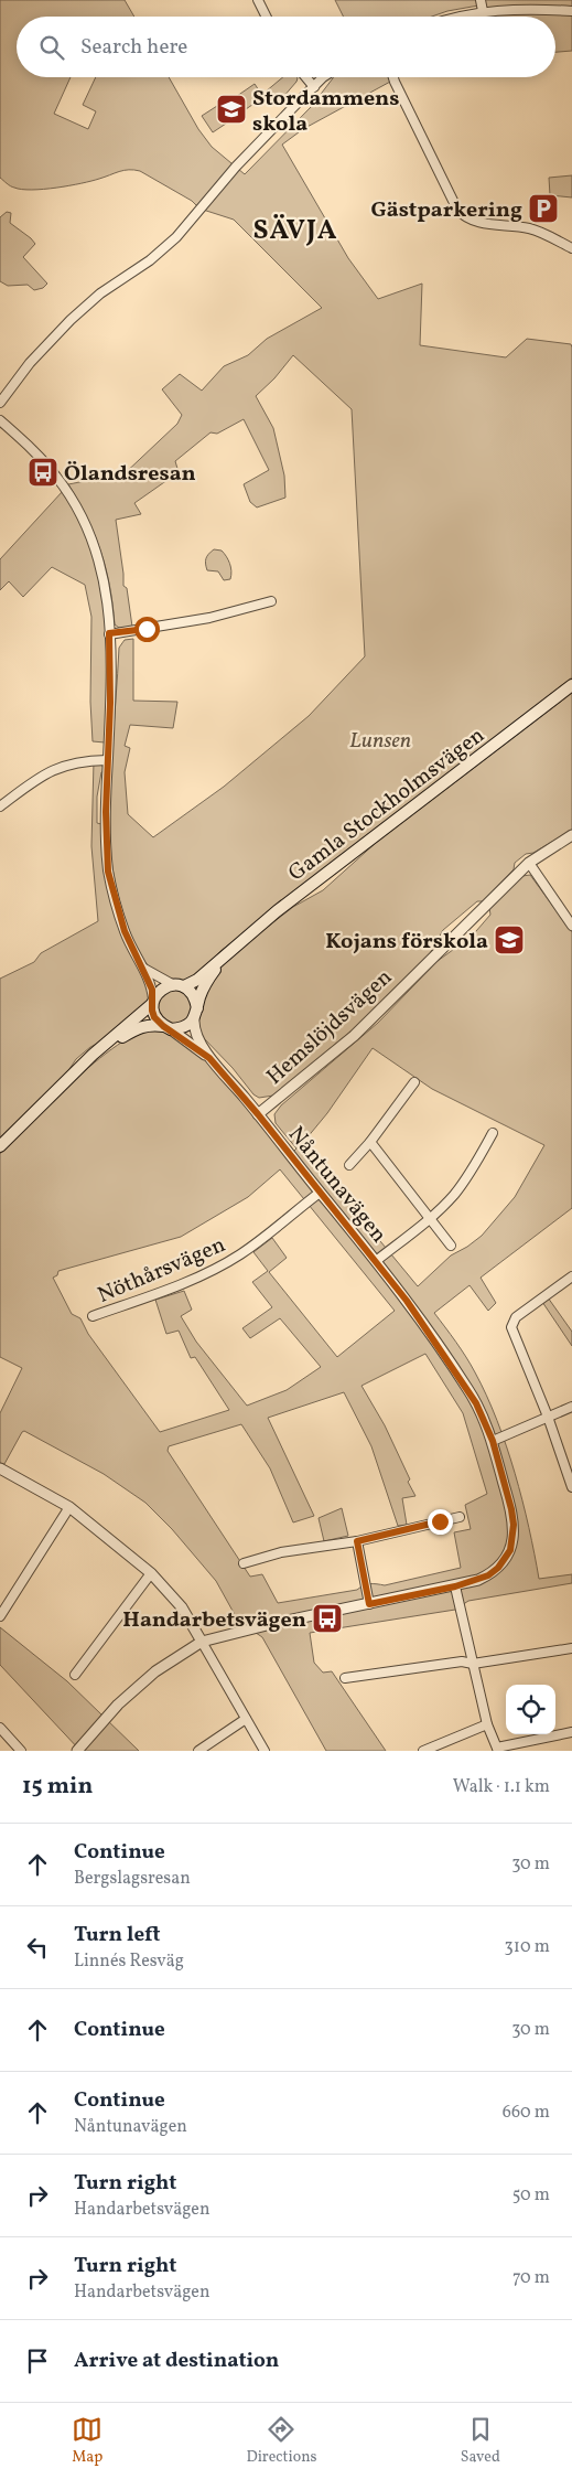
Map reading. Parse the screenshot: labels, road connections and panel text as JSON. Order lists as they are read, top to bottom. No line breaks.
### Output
{"streets":{"main road":["Gamla Stockholmsvägen"],"street":["Hemslöjdsvägen","Nåntunavägen","Nöthårsvägen"]},"crossings":[["Gamla Stockholmsvägen","Nåntunavägen"],["Hemslöjdsvägen","Nåntunavägen"],["Nåntunavägen","Nöthårsvägen"]],"districts":["SÄVJA"],"parks":["Lunsen"],"places":{"school or university":["Stordammens skola","Kojans förskola"],"parking":["Gästparkering"],"bus stop":["Ölandsresan","Handarbetsvägen"]},"page":{"search":"Search here","heading":["15 min","Walk · 1.1 km"],"list":[["Continue","Bergslagsresan","30 m"],["Turn left","Linnés Resväg","310 m"],["Continue","30 m"],["Continue","Nåntunavägen","660 m"],["Turn right","Handarbetsvägen","50 m"],["Turn right","Handarbetsvägen","70 m"],"Arrive at destination"],"nav":["Map","Directions","Saved"]}}
